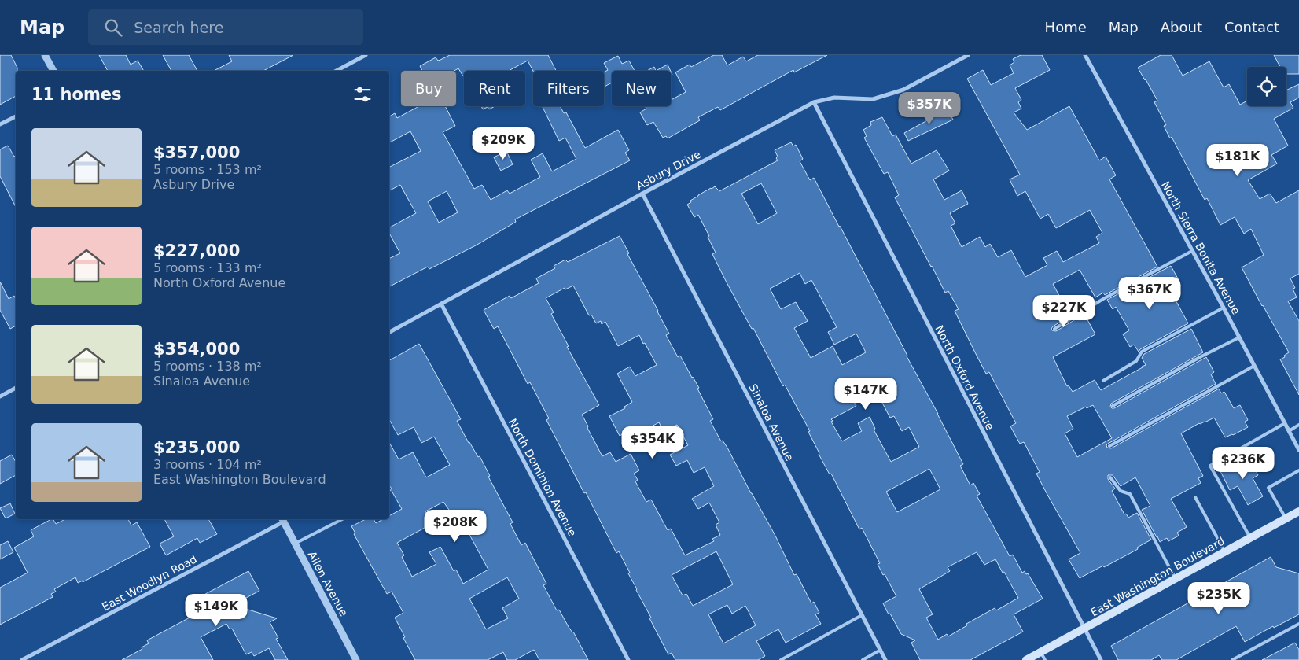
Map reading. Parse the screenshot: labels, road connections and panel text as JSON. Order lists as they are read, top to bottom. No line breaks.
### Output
{"streets":{"main road":["East Washington Boulevard"],"street":["Asbury Drive","North Sierra Bonita Avenue","North Oxford Avenue","Sinaloa Avenue","North Dominion Avenue","East Woodlyn Road","Allen Avenue"]},"crossings":[["Asbury Drive","North Oxford Avenue"],["Asbury Drive","Sinaloa Avenue"],["Asbury Drive","North Dominion Avenue"],["North Oxford Avenue","East Washington Boulevard"],["East Woodlyn Road","Allen Avenue"]],"page":{"header":"Map","search":"Search here","nav":["Home","Map","About","Contact"],"chip":["Buy","Rent","Filters","New"],"heading":"11 homes","price":["$357K","$209K","$181K","$367K","$227K","$147K","$354K","$236K","$208K","$235K","$149K"],"list":[{"name":"$357,000","note":"5 rooms · 153 m² · Asbury Drive"},{"name":"$227,000","note":"5 rooms · 133 m² · North Oxford Avenue"},{"name":"$354,000","note":"5 rooms · 138 m² · Sinaloa Avenue"},{"name":"$235,000","note":"3 rooms · 104 m² · East Washington Boulevard"}]}}
